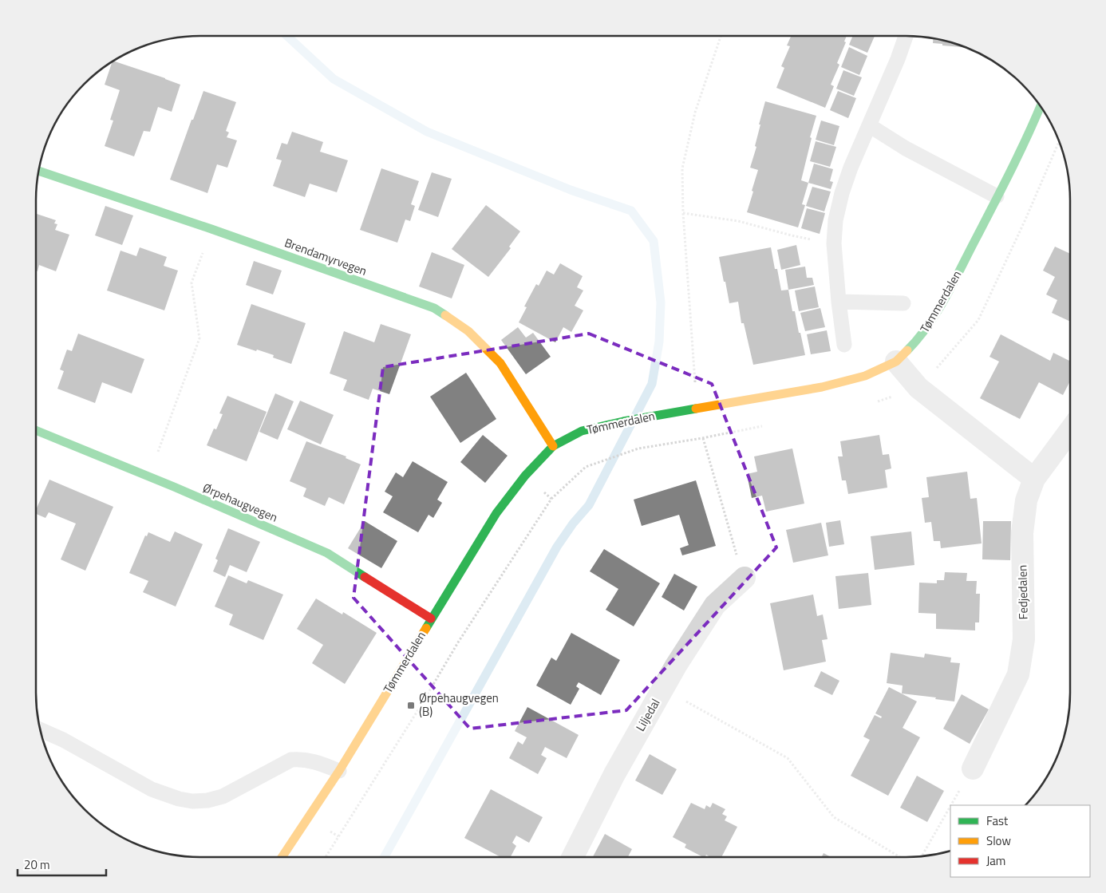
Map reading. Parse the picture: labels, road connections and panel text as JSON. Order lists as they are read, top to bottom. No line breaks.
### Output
{"streets":{"street":["Brendamyrvegen","Tømmerdalen","Ørpehaugvegen","Fedjedalen","Liljedal"]},"crossings":[["Brendamyrvegen","Tømmerdalen"],["Tømmerdalen","Ørpehaugvegen"]],"places":{"transit":["Ørpehaugvegen (B)"]},"legend":["Fast","Slow","Jam"],"scale_bar":"20 m"}
